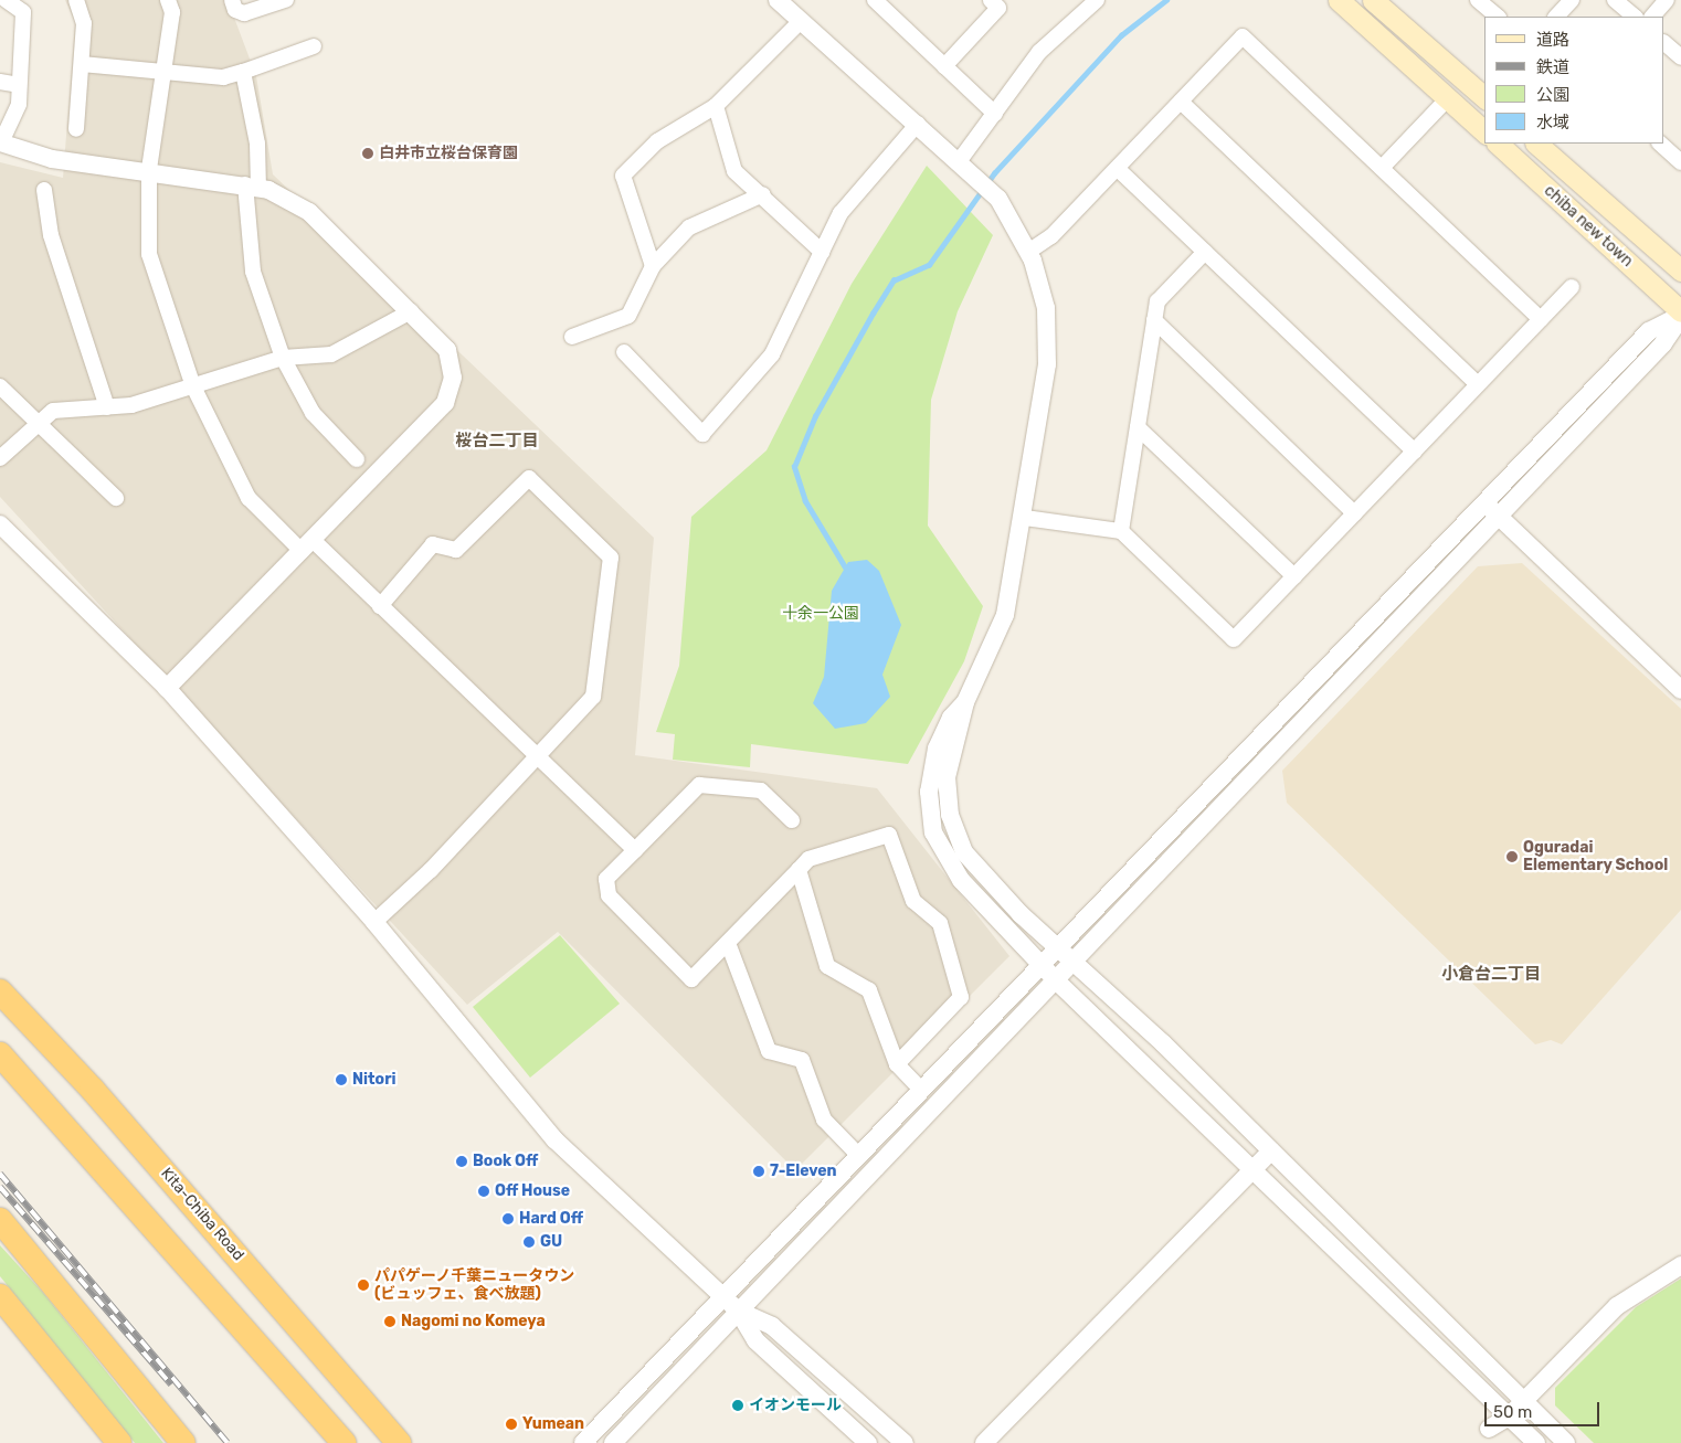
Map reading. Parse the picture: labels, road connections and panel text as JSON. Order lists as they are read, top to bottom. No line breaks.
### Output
{"streets":{"highway":["Kita-Chiba Road"],"main road":["chiba new town"]},"districts":["桜台二丁目","小倉台二丁目"],"parks":["十余一公園"],"places":["白井市立桜台保育園","Oguradai Elementary School","Nitori","Book Off","7-Eleven","Off House","Hard Off","GU","パパゲーノ千葉ニュータウン (ビュッフェ、食べ放題)","Nagomi no Komeya","イオンモール","Yumean"],"legend":["道路","鉄道","公園","水域"],"scale_bar":"50 m"}
